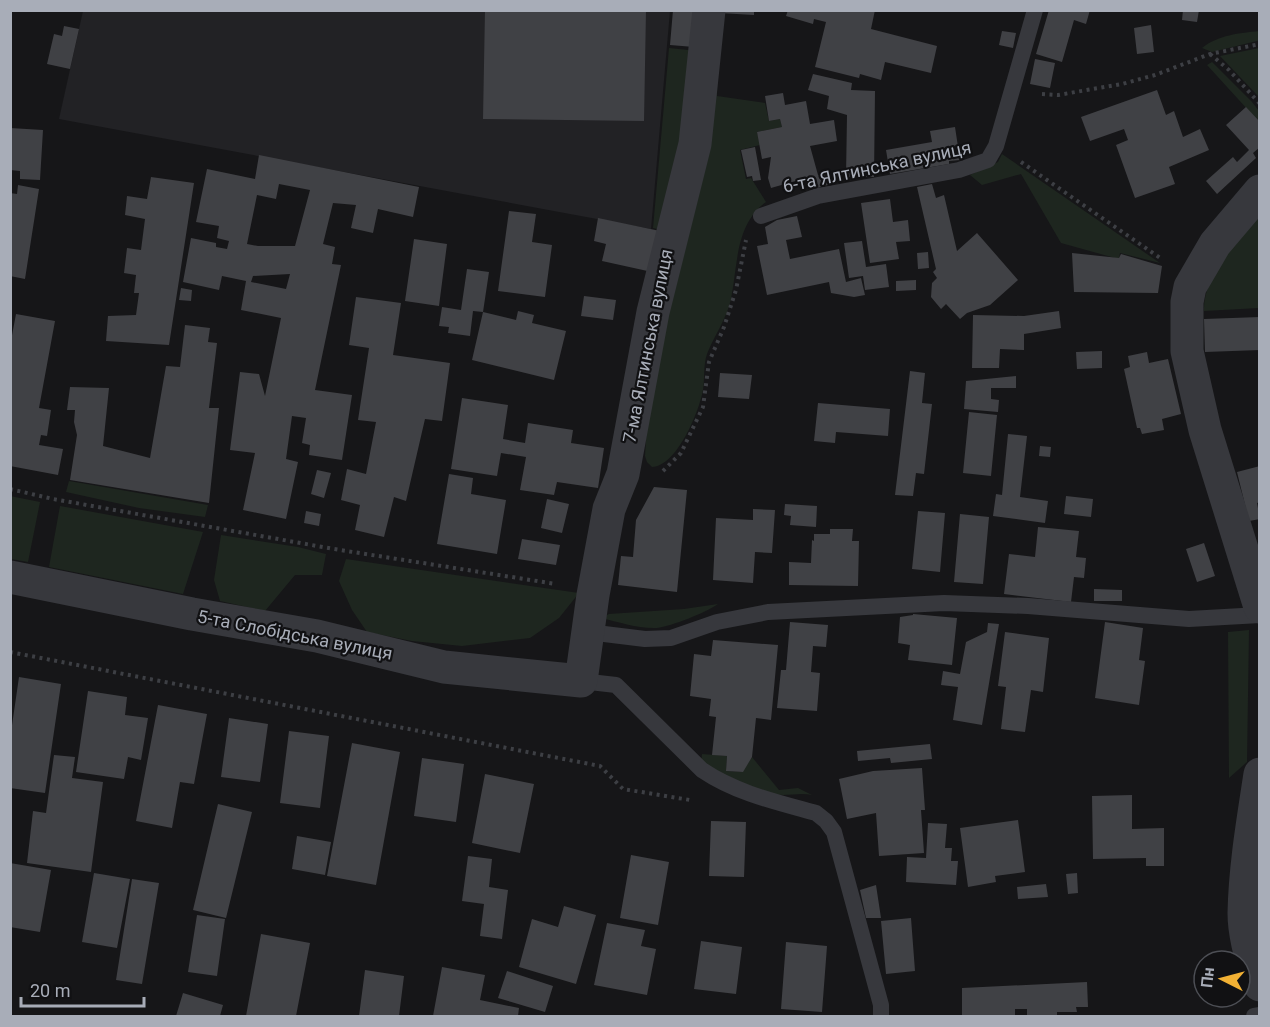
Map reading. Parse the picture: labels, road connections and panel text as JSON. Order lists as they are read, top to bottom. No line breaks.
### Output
{"streets":{"street":["7-ма Ялтинська вулиця","5-та Слобідська вулиця"],"lane":["6-та Ялтинська вулиця"]},"crossings":[["7-ма Ялтинська вулиця","5-та Слобідська вулиця"]],"scale_bar":"20 m","north":"left"}
